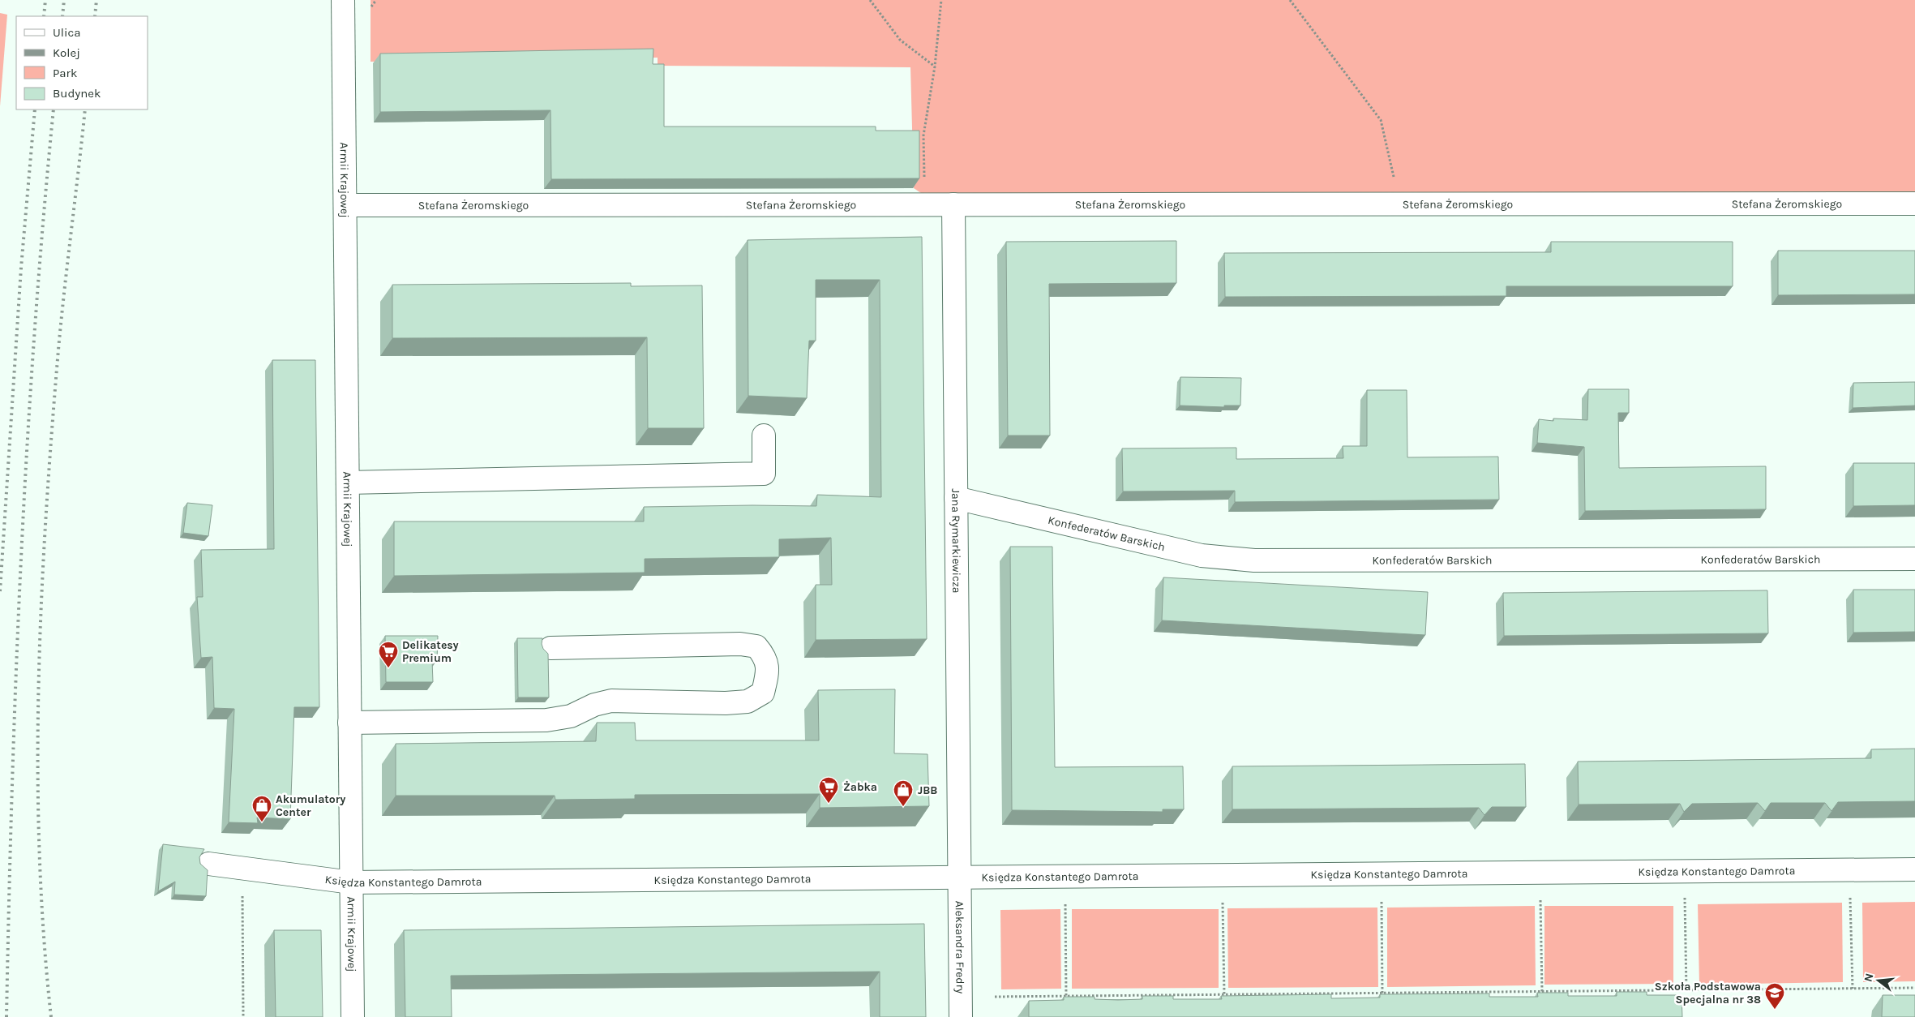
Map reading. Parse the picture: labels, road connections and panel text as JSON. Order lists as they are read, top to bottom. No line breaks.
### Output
{"streets":{"street":["Armii Krajowej","Stefana Żeromskiego","Konfederatów Barskich","Jana Rymarkiewicza","Księdza Konstantego Damrota","Aleksandra Fredry"]},"crossings":[["Armii Krajowej","Stefana Żeromskiego"],["Armii Krajowej","Księdza Konstantego Damrota"],["Stefana Żeromskiego","Jana Rymarkiewicza"],["Konfederatów Barskich","Jana Rymarkiewicza"],["Jana Rymarkiewicza","Księdza Konstantego Damrota"],["Jana Rymarkiewicza","Aleksandra Fredry"],["Księdza Konstantego Damrota","Aleksandra Fredry"]],"places":{"supermarket":["Delikatesy Premium","Żabka"],"shop":["JBB","Akumulatory Center"],"school or university":["Szkoła Podstawowa Specjalna nr 38"]},"legend":["Ulica","Kolej","Park","Budynek"],"north":"left"}
